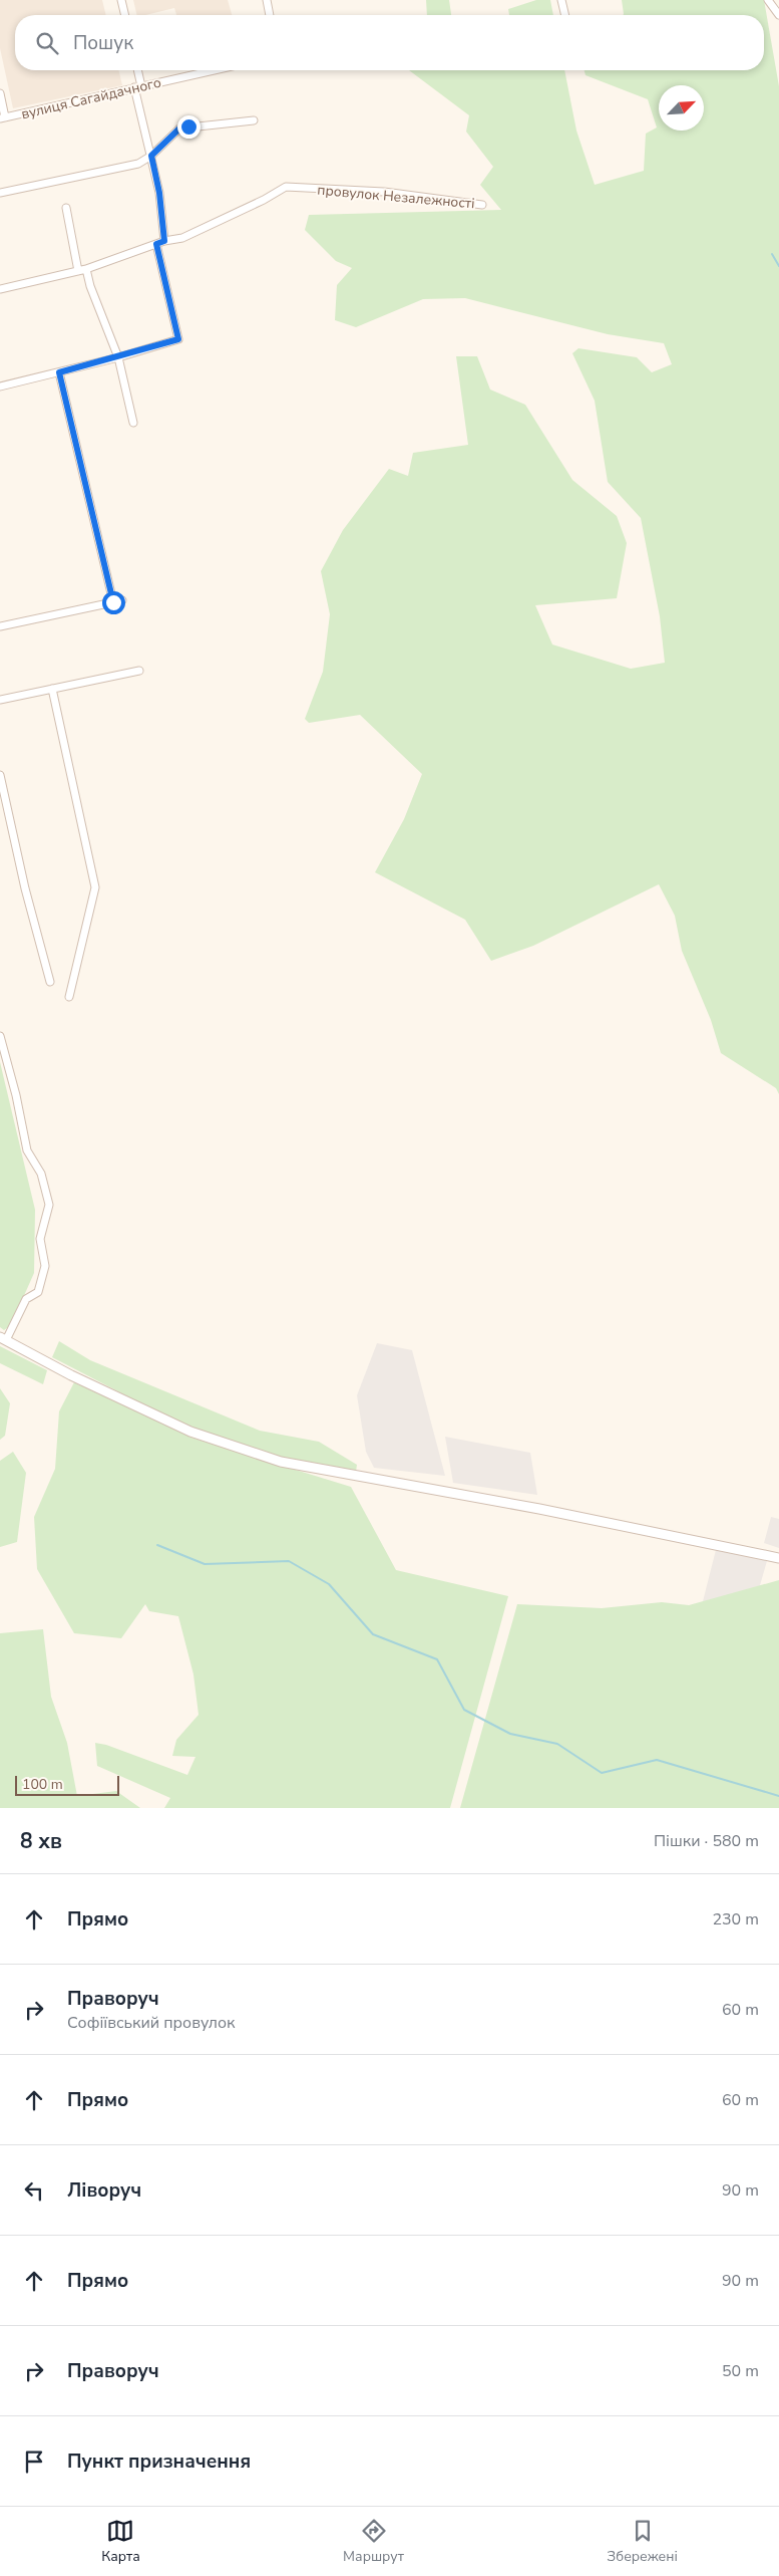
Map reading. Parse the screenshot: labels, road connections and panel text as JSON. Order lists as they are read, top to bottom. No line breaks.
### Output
{"streets":{"street":["вулиця Сагайдачного","провулок Незалежності"]},"scale_bar":"100 m","north":"top right","page":{"search":"Пошук","scale":"100 m","heading":["8 хв","Пішки · 580 m"],"list":[["Прямо","230 m"],["Праворуч","Софіївський провулок","60 m"],["Прямо","60 m"],["Ліворуч","90 m"],["Прямо","90 m"],["Праворуч","50 m"],"Пункт призначення"],"nav":["Карта","Маршрут","Збережені"]}}
